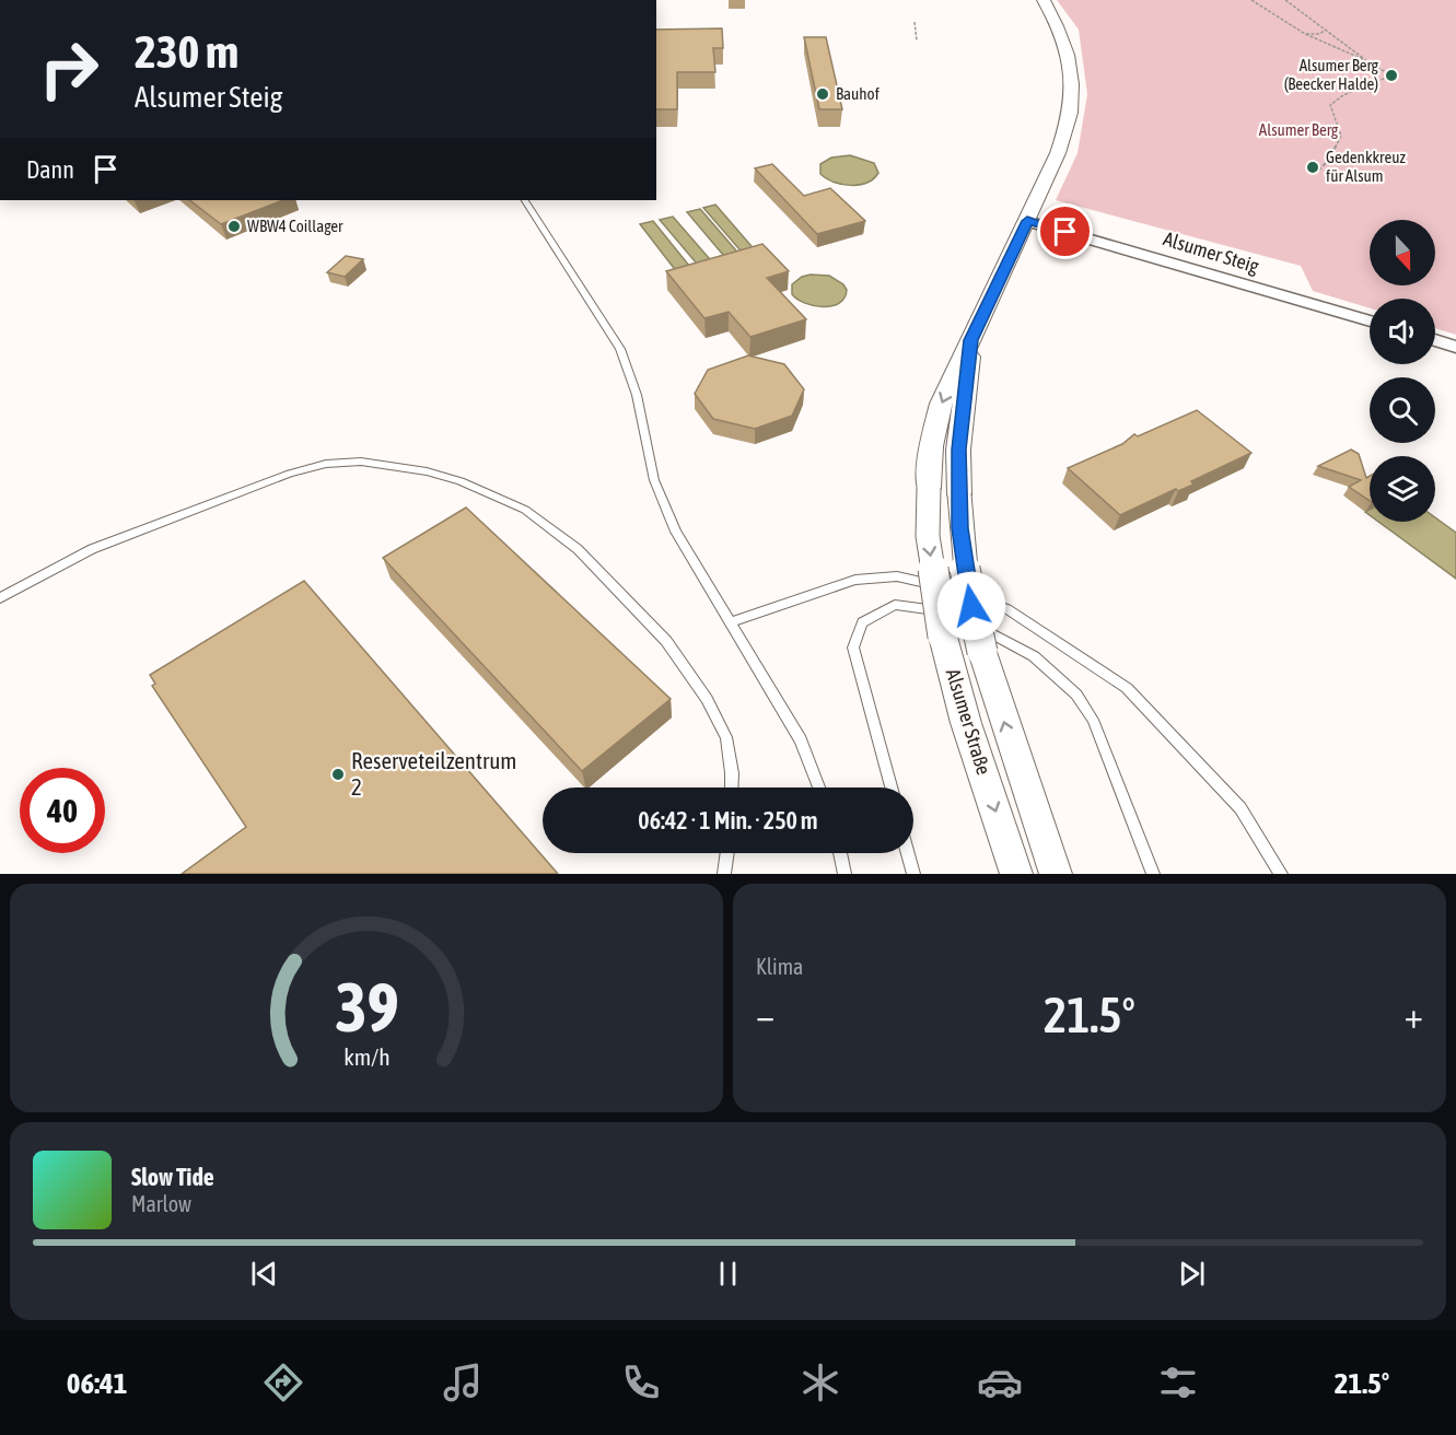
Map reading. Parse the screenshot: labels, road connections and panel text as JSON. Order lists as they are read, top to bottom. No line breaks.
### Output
{"streets":{"street":["Alsumer Steig","Alsumer Straße"]},"crossings":[["Alsumer Steig","Alsumer Straße"]],"parks":["Alsumer Berg"],"places":["Alsumer Berg (Beecker Halde)","Bauhof","Gedenkkreuz für Alsum","WBW4 Coillager","Reserveteilzentrum 2"],"north":"bottom","page":{"turn":["230 m","Alsumer Steig"],"then":"Dann","limit":"40","trip":"06:42 · 1 Min. · 250 m","tile":"Klima","heat":["−","21.5°","+"],"song":["Slow Tide","Marlow"],"tabs":["06:41","21.5°"],"gauge":["39","km/h"]}}
